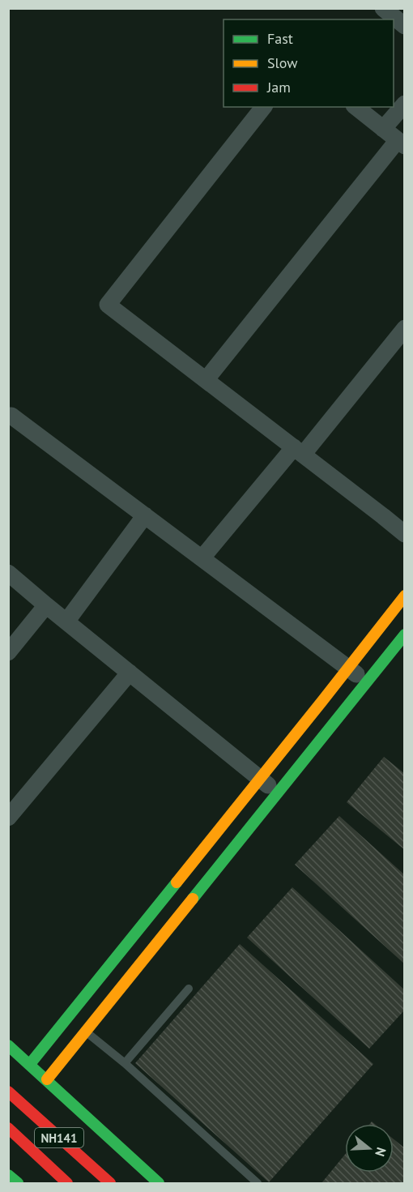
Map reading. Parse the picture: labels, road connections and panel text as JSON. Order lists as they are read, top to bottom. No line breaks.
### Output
{"streets":{"main road":["NH141"]},"legend":["Fast","Slow","Jam"],"north":"right"}
